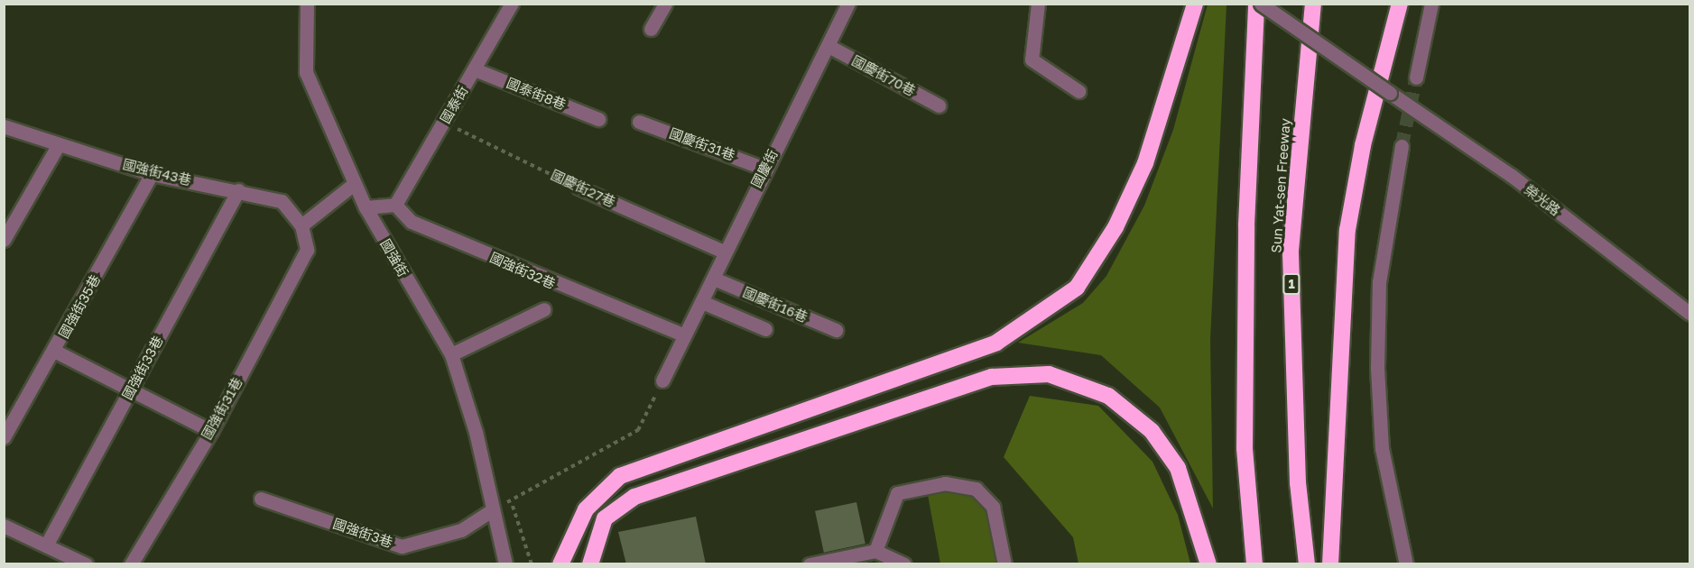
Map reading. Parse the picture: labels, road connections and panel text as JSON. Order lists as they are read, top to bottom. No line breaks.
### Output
{"streets":{"highway":["Sun Yat-sen Freeway","1"],"street":["國慶街70巷","國泰街8巷","國泰街","國慶街31巷","國慶街","國強街43巷","國慶街27巷","榮光路","國強街","國強街32巷","國慶街16巷","國強街35巷","國強街33巷","國強街31巷","國強街3巷"]},"crossings":[["國慶街70巷","國慶街"],["國泰街8巷","國泰街"],["國泰街","國慶街27巷"],["國泰街","國強街32巷"],["國慶街31巷","國慶街"],["國慶街","國慶街27巷"],["國慶街","國強街32巷"],["國慶街","國慶街16巷"],["國強街43巷","國強街35巷"],["國強街43巷","國強街33巷"],["國強街43巷","國強街31巷"],["國強街","國強街3巷"]]}
